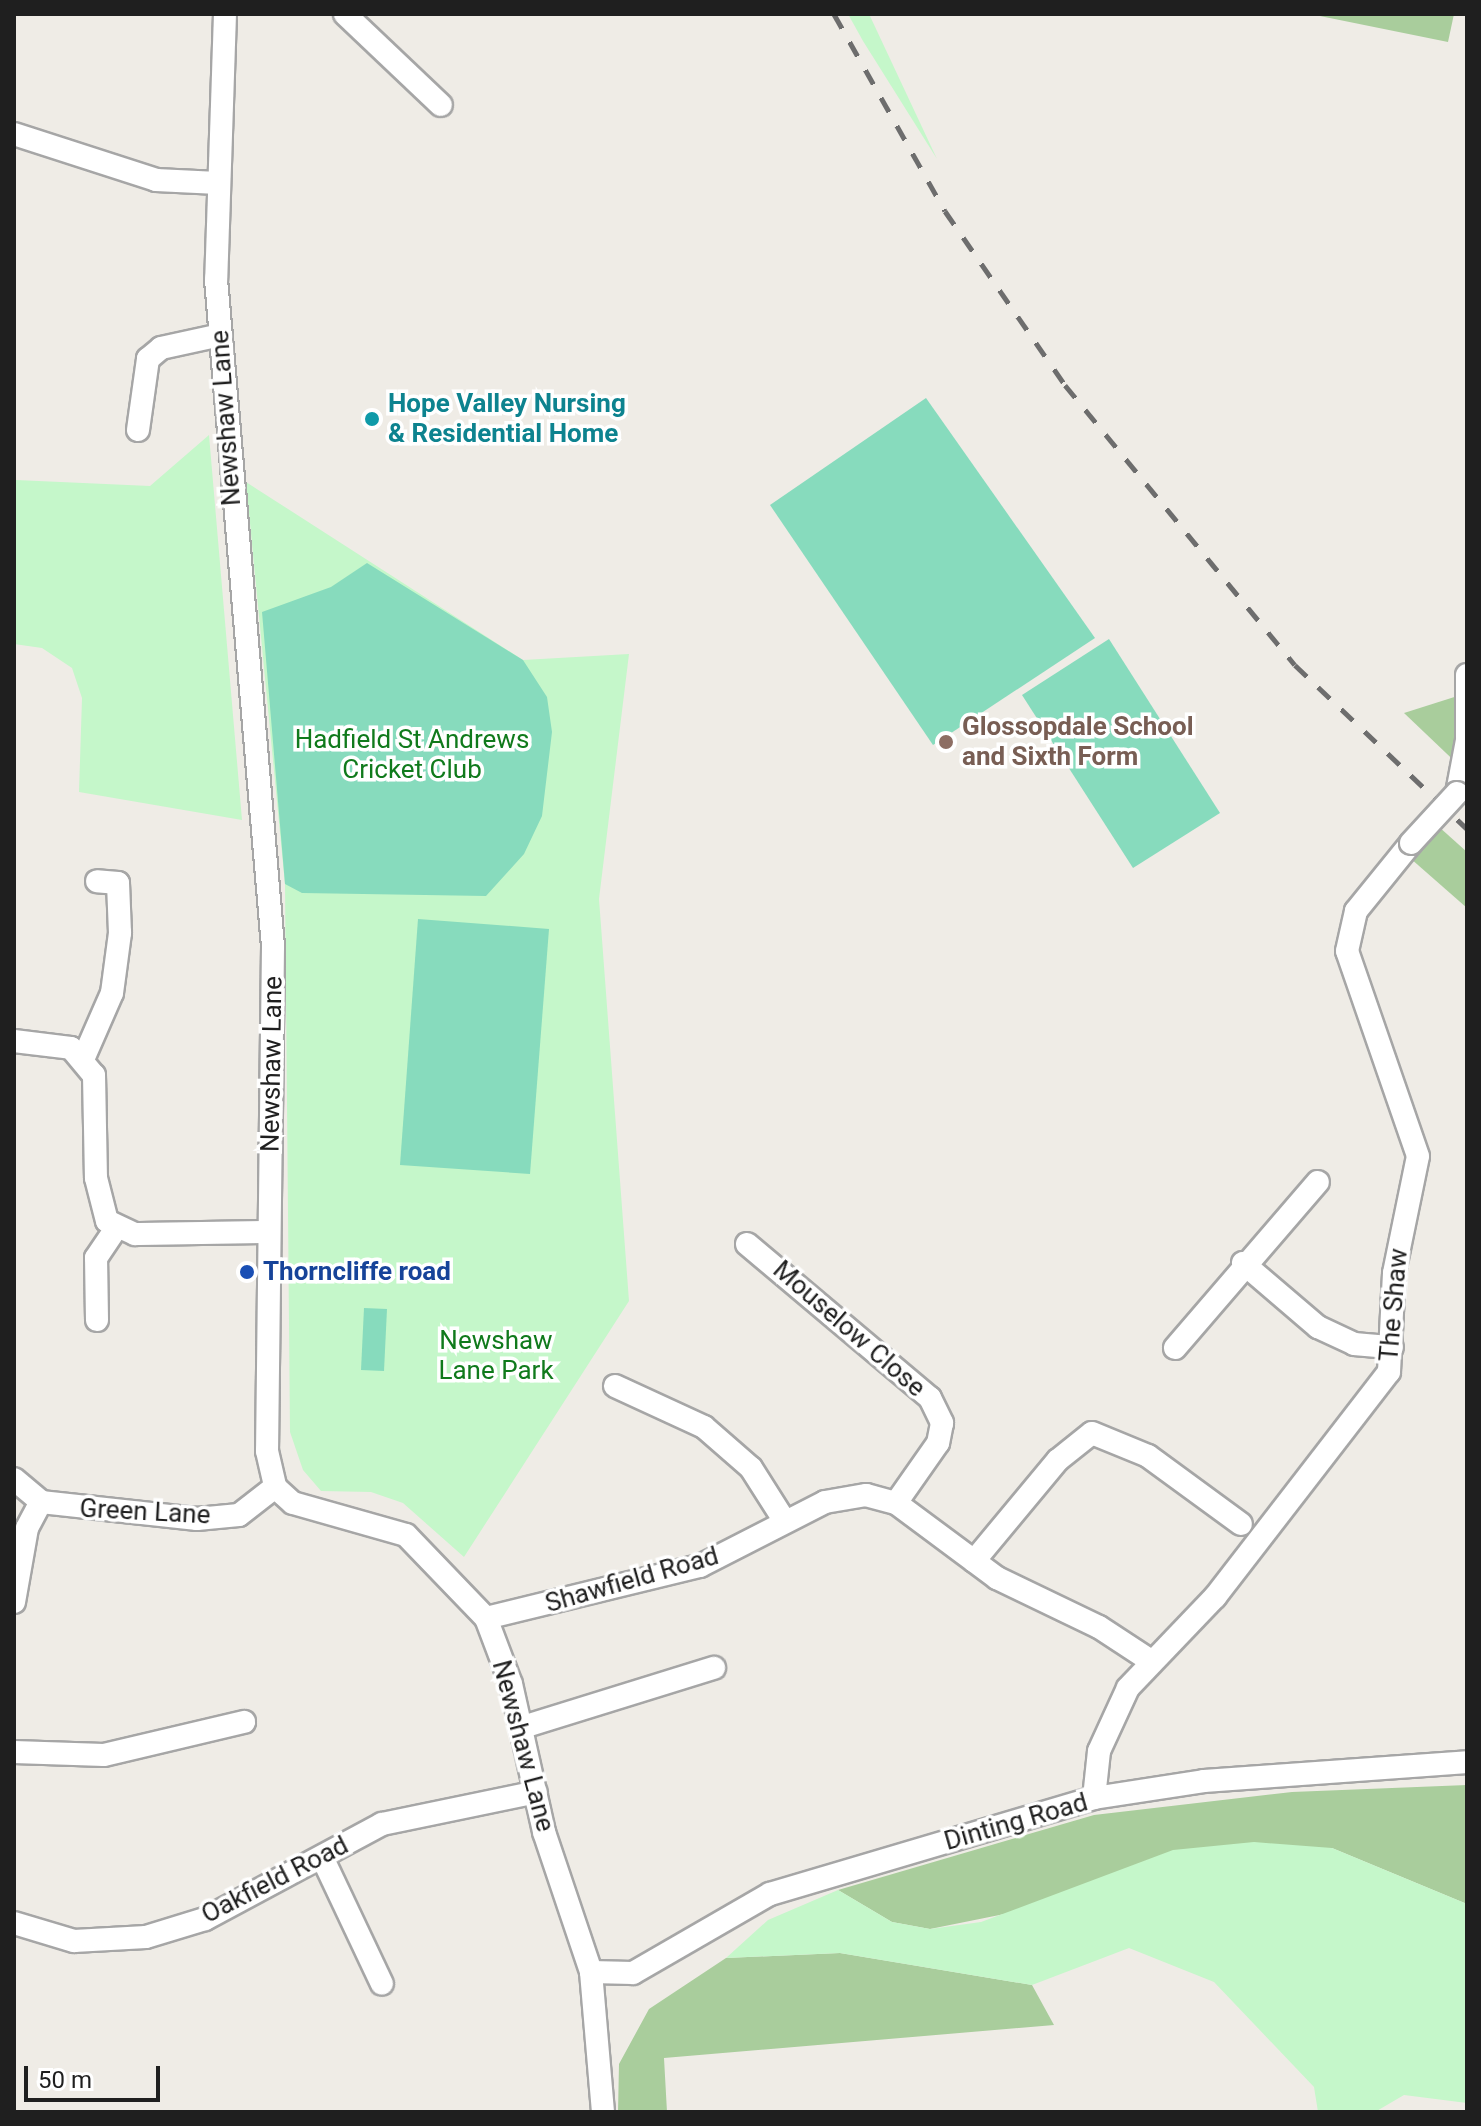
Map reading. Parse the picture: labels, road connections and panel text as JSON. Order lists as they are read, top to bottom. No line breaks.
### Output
{"streets":{"street":["Newshaw Lane","The Shaw","Mouselow Close","Green Lane","Shawfield Road","Dinting Road","Oakfield Road"]},"crossings":[["Newshaw Lane","Green Lane"],["Newshaw Lane","Shawfield Road"],["Newshaw Lane","Dinting Road"],["Newshaw Lane","Oakfield Road"],["The Shaw","Dinting Road"],["Mouselow Close","Shawfield Road"]],"parks":["Hadfield St Andrews Cricket Club","Newshaw Lane Park"],"places":["Hope Valley Nursing & Residential Home","Glossopdale School and Sixth Form","Thorncliffe road"],"scale_bar":"50 m"}
